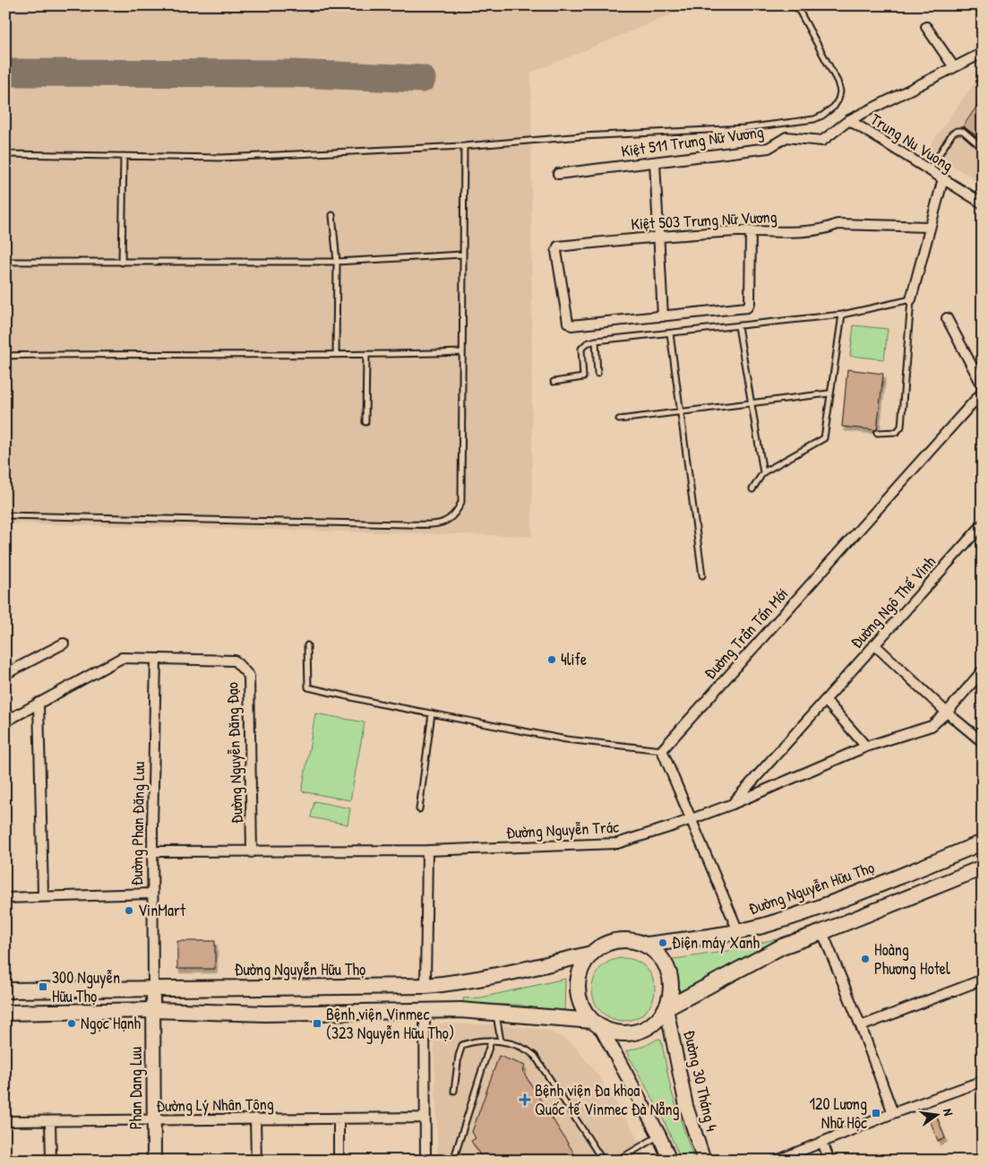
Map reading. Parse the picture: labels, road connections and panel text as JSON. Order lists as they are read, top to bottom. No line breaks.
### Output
{"streets":{"main road":["Đường Nguyễn Hữu Thọ"],"street":["Kiệt 511 Trưng Nữ Vương","Trung Nu Vuong","Kiệt 503 Trưng Nữ Vương","Đường Ngô Thế Vinh","Đường Trần Tấn Mới","Đường Nguyễn Đăng Đạo","Đường Phan Đăng Lưu","Đường Nguyễn Trác","Đường 30 Tháng 4","Phan Dang Luu","Đường Lý Nhân Tông"]},"crossings":[["Kiệt 511 Trưng Nữ Vương","Trung Nu Vuong"],["Đường Ngô Thế Vinh","Đường Nguyễn Trác"],["Đường Nguyễn Đăng Đạo","Đường Phan Đăng Lưu"],["Đường Nguyễn Đăng Đạo","Đường Nguyễn Trác"],["Đường Phan Đăng Lưu","Đường Nguyễn Trác"],["Đường Phan Đăng Lưu","Đường Nguyễn Hữu Thọ"],["Đường Phan Đăng Lưu","Phan Dang Luu"],["Đường Nguyễn Hữu Thọ","Đường 30 Tháng 4"],["Đường Nguyễn Hữu Thọ","Phan Dang Luu"],["Phan Dang Luu","Đường Lý Nhân Tông"]],"places":{"other":["4life","VinMart","Điện máy Xanh","Hoàng Phương Hotel","Ngọc Hạnh"],"transit":["300 Nguyễn Hữu Thọ","Bệnh viện Vinmec (323 Nguyễn Hữu Thọ)","120 Lương Nhữ Hộc"],"health":["Bệnh viện Đa khoa Quốc tế Vinmec Đà Nẵng"]},"north":"right"}
